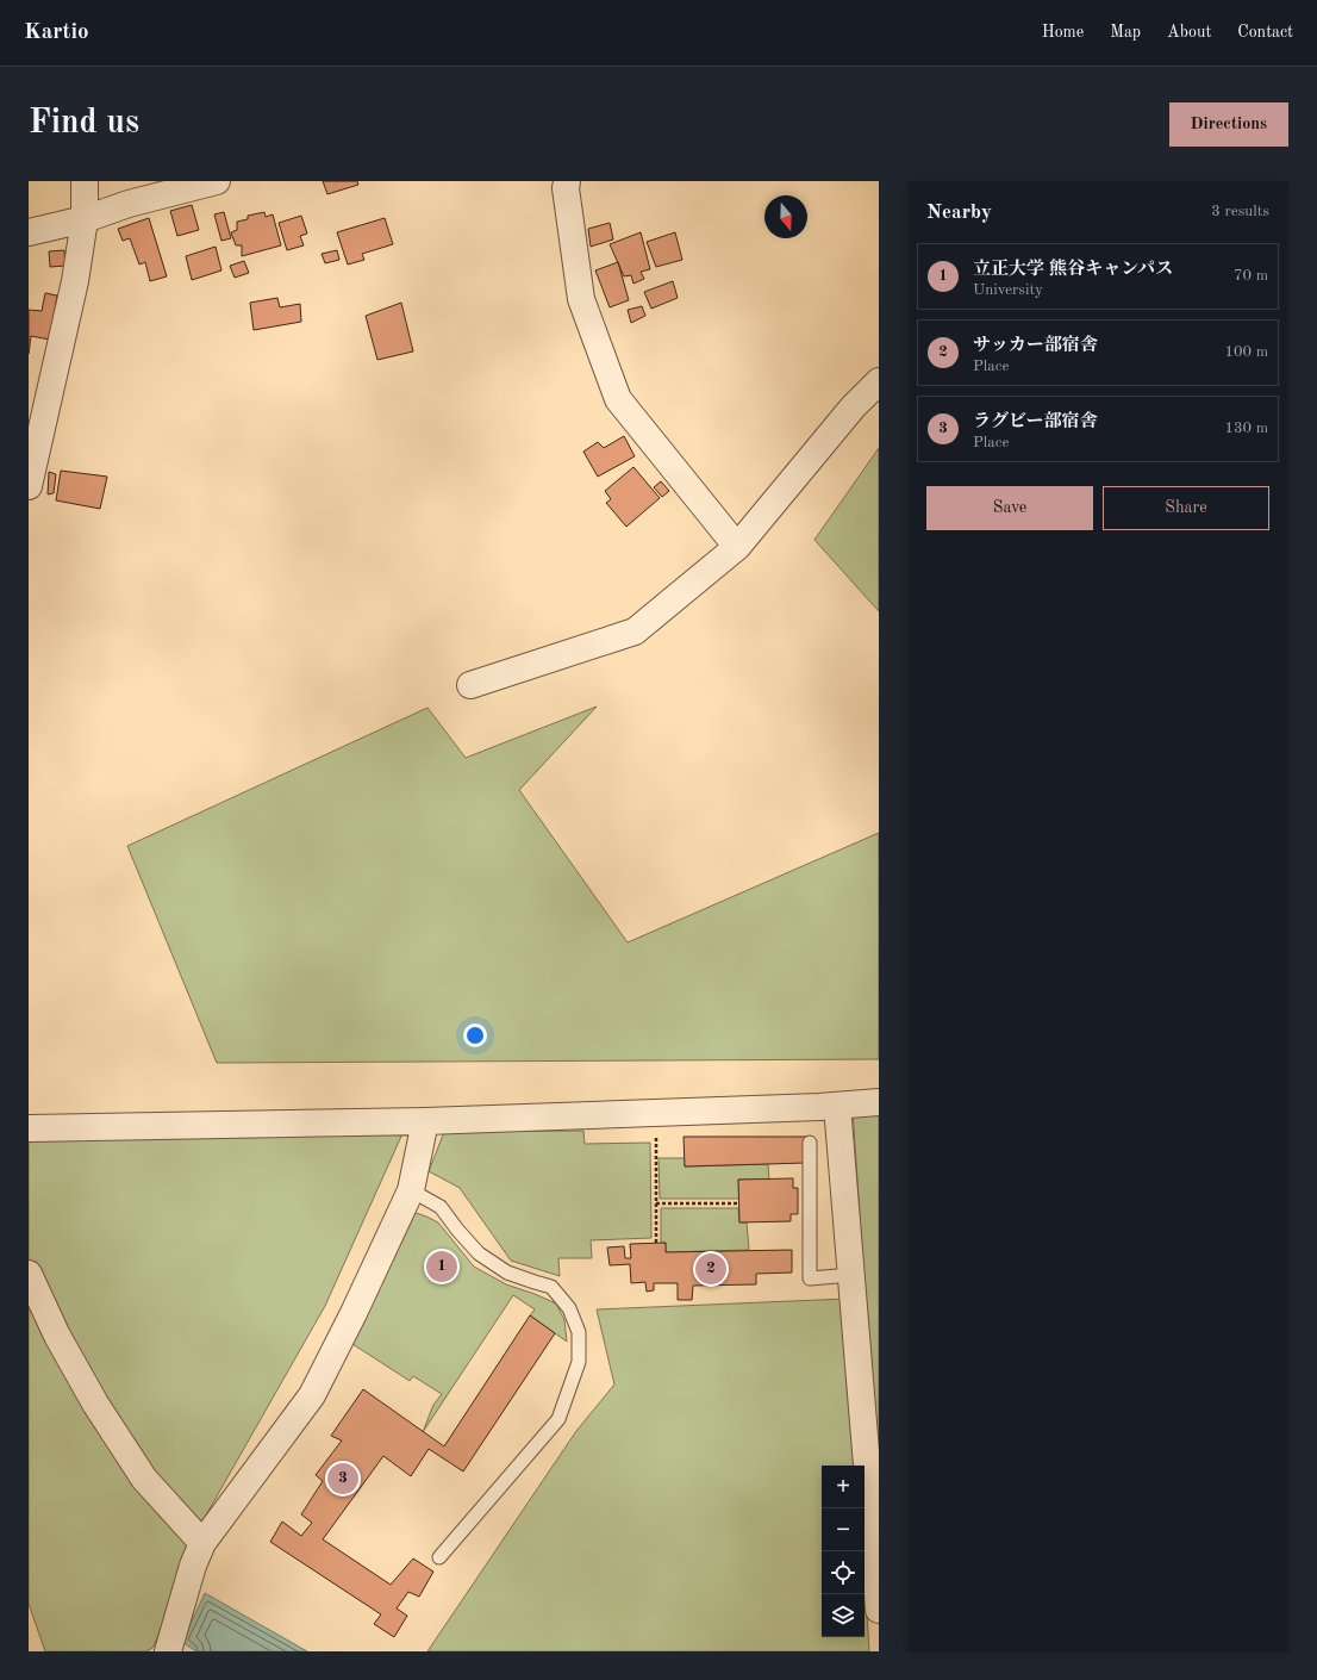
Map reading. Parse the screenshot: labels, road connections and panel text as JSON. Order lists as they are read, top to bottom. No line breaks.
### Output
{"north":"bottom","page":{"header":"Kartio","nav":["Home","Map","About","Contact"],"buttons":["Directions",["Save","Share"]],"title":"Find us","heading":["Nearby","3 results"],"list":[{"mark":"1","name":"立正大学 熊谷キャンパス","note":"University","value":"70 m"},{"mark":"2","name":"サッカー部宿舎","note":"Place","value":"100 m"},{"mark":"3","name":"ラグビー部宿舎","note":"Place","value":"130 m"}],"pins":["1","2","3"],"map_buttons":["+","−"]}}
